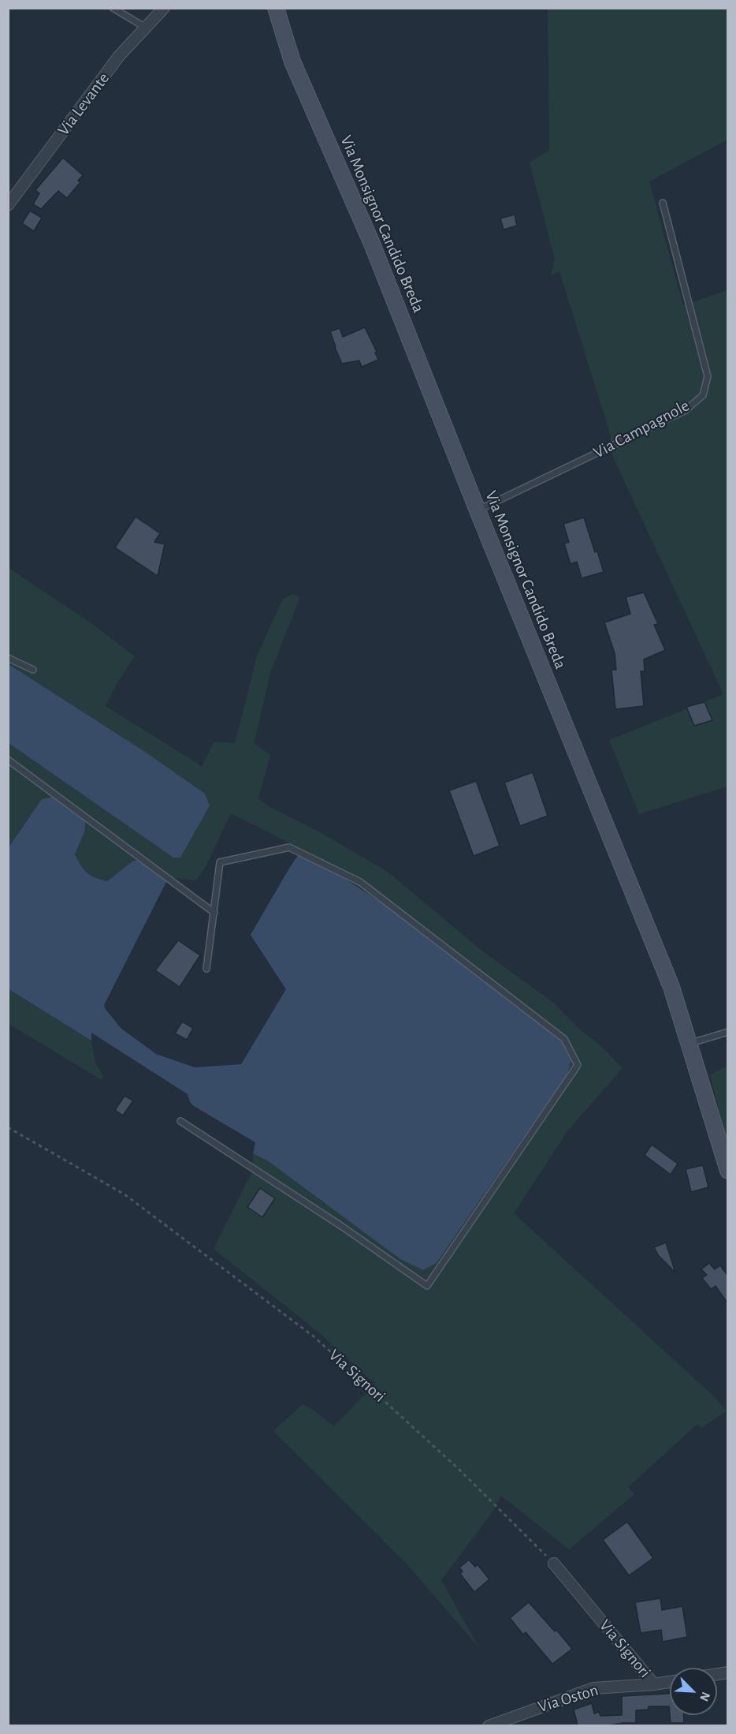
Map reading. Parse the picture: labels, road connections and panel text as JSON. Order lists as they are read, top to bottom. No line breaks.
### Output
{"streets":{"main road":["Via Monsignor Candido Breda"],"street":["Via Levante","Via Signori","Via Oston"],"lane":["Via Campagnole"]},"crossings":[["Via Monsignor Candido Breda","Via Campagnole"],["Via Signori","Via Oston"]],"north":"bottom right"}
